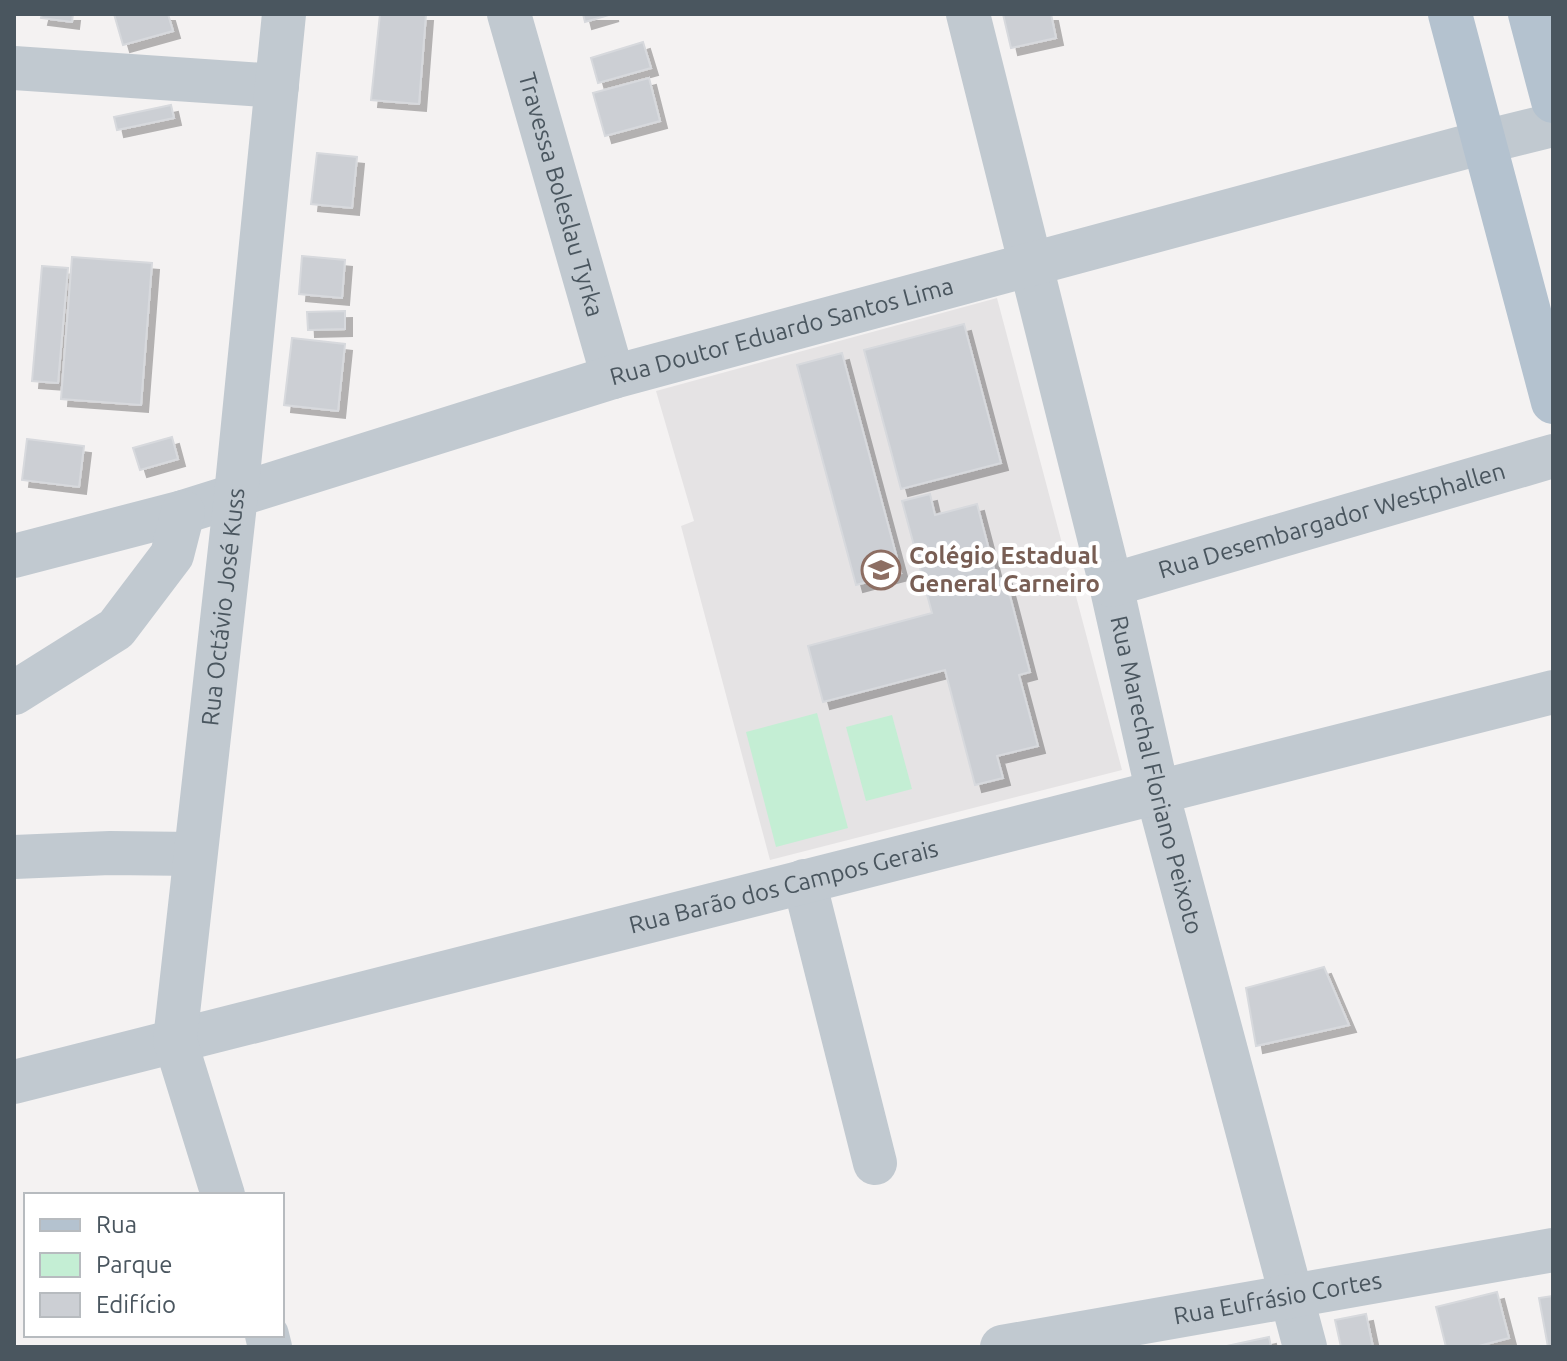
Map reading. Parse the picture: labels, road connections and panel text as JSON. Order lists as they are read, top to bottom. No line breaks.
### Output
{"streets":{"street":["Travessa Boleslau Tyrka","Rua Doutor Eduardo Santos Lima","Rua Desembargador Westphallen","Rua Octávio José Kuss","Rua Marechal Floriano Peixoto","Rua Barão dos Campos Gerais","Rua Eufrásio Cortes"]},"crossings":[["Travessa Boleslau Tyrka","Rua Doutor Eduardo Santos Lima"],["Rua Doutor Eduardo Santos Lima","Rua Octávio José Kuss"],["Rua Doutor Eduardo Santos Lima","Rua Marechal Floriano Peixoto"],["Rua Desembargador Westphallen","Rua Marechal Floriano Peixoto"],["Rua Octávio José Kuss","Rua Barão dos Campos Gerais"],["Rua Marechal Floriano Peixoto","Rua Barão dos Campos Gerais"],["Rua Marechal Floriano Peixoto","Rua Eufrásio Cortes"]],"places":{"school or university":["Colégio Estadual General Carneiro"]},"legend":["Rua","Parque","Edifício"]}
